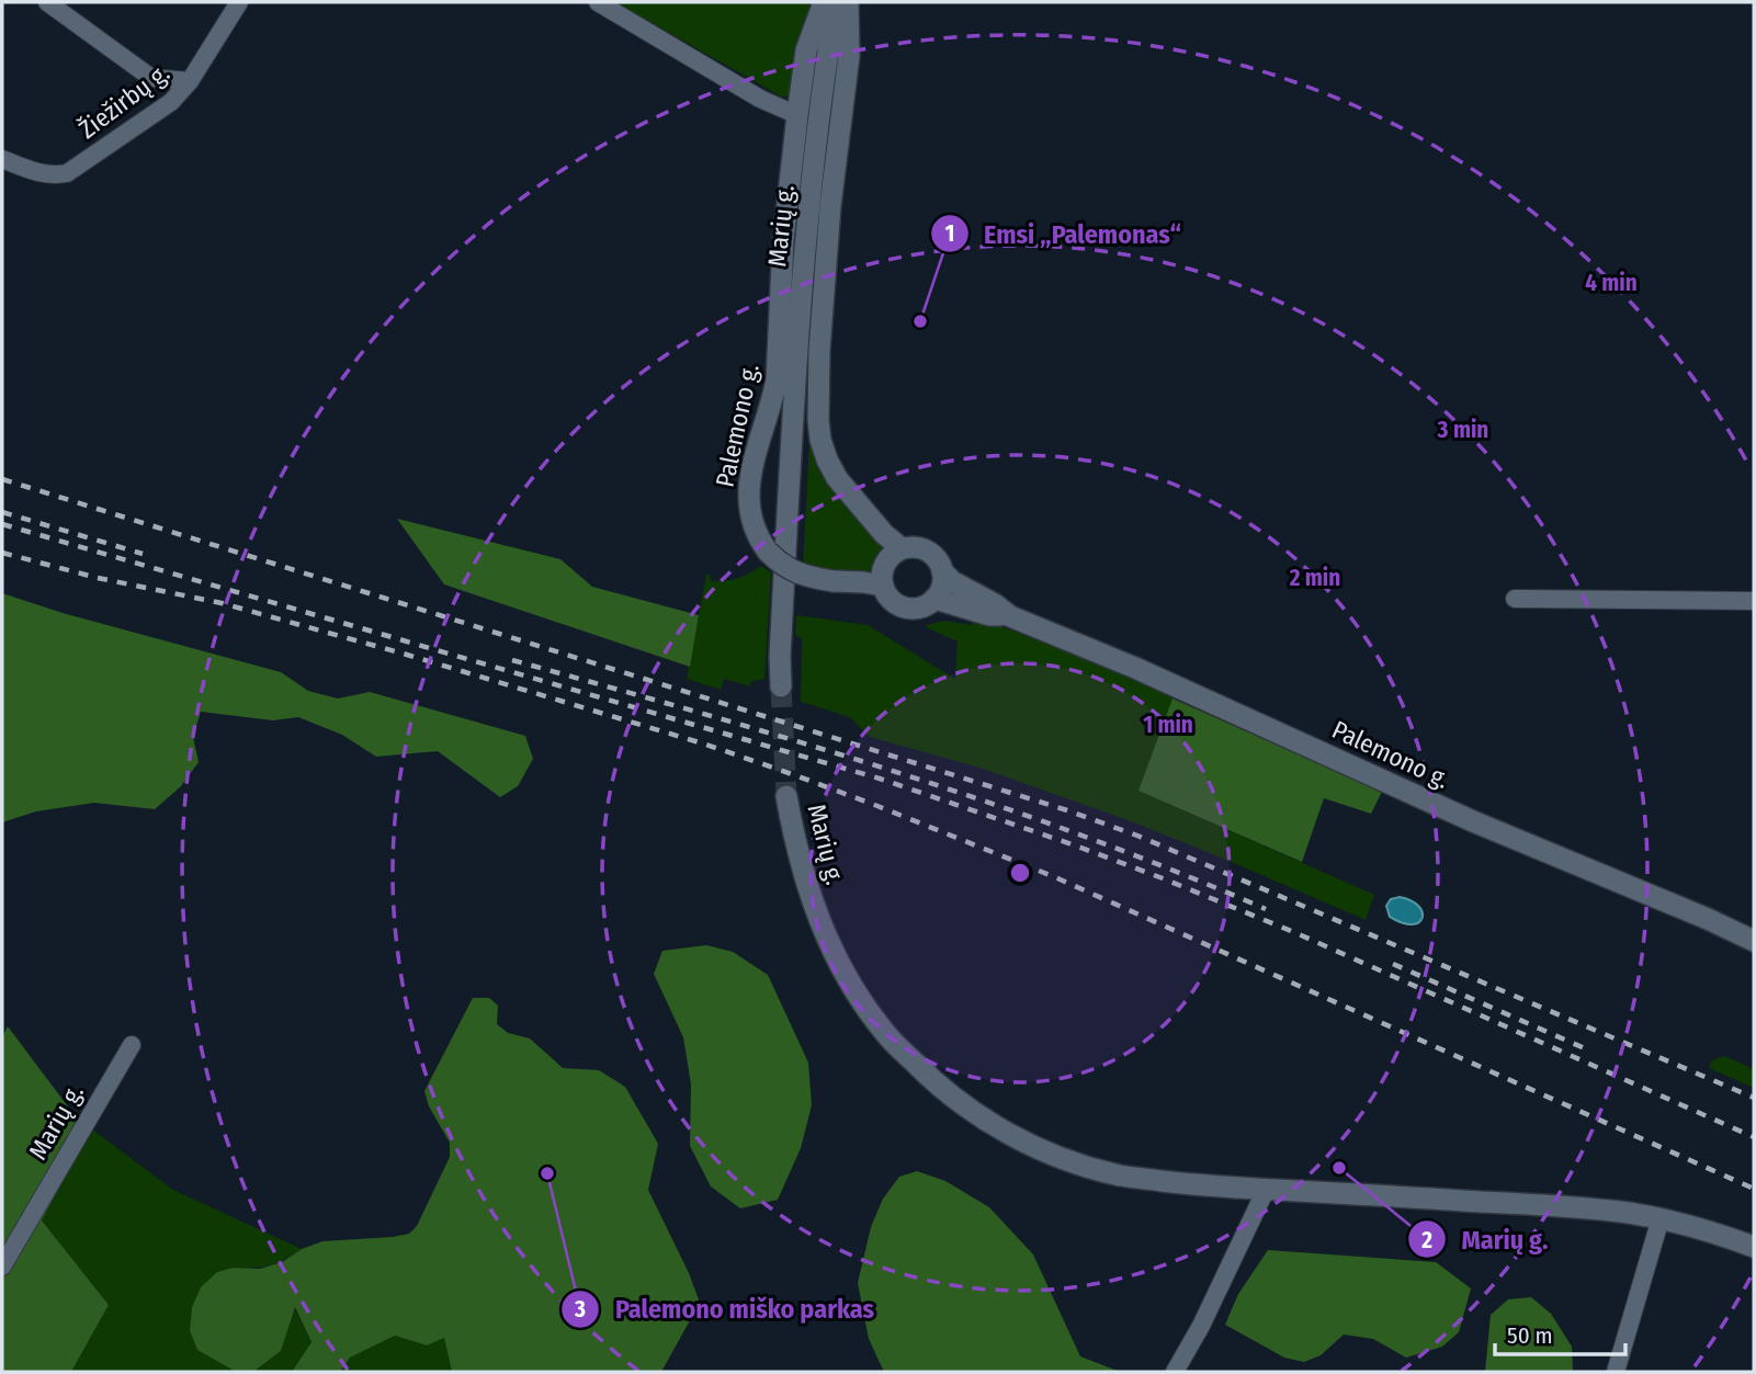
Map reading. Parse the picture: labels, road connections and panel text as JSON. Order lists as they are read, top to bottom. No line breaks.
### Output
{"streets":{"street":["Žiežirbų g.","Marių g.","Palemono g."]},"places":["Emsi „Palemonas“","Marių g.","Palemono miško parkas"],"scale_bar":"50 m","rings":["4 min","3 min","2 min","1 min"]}
